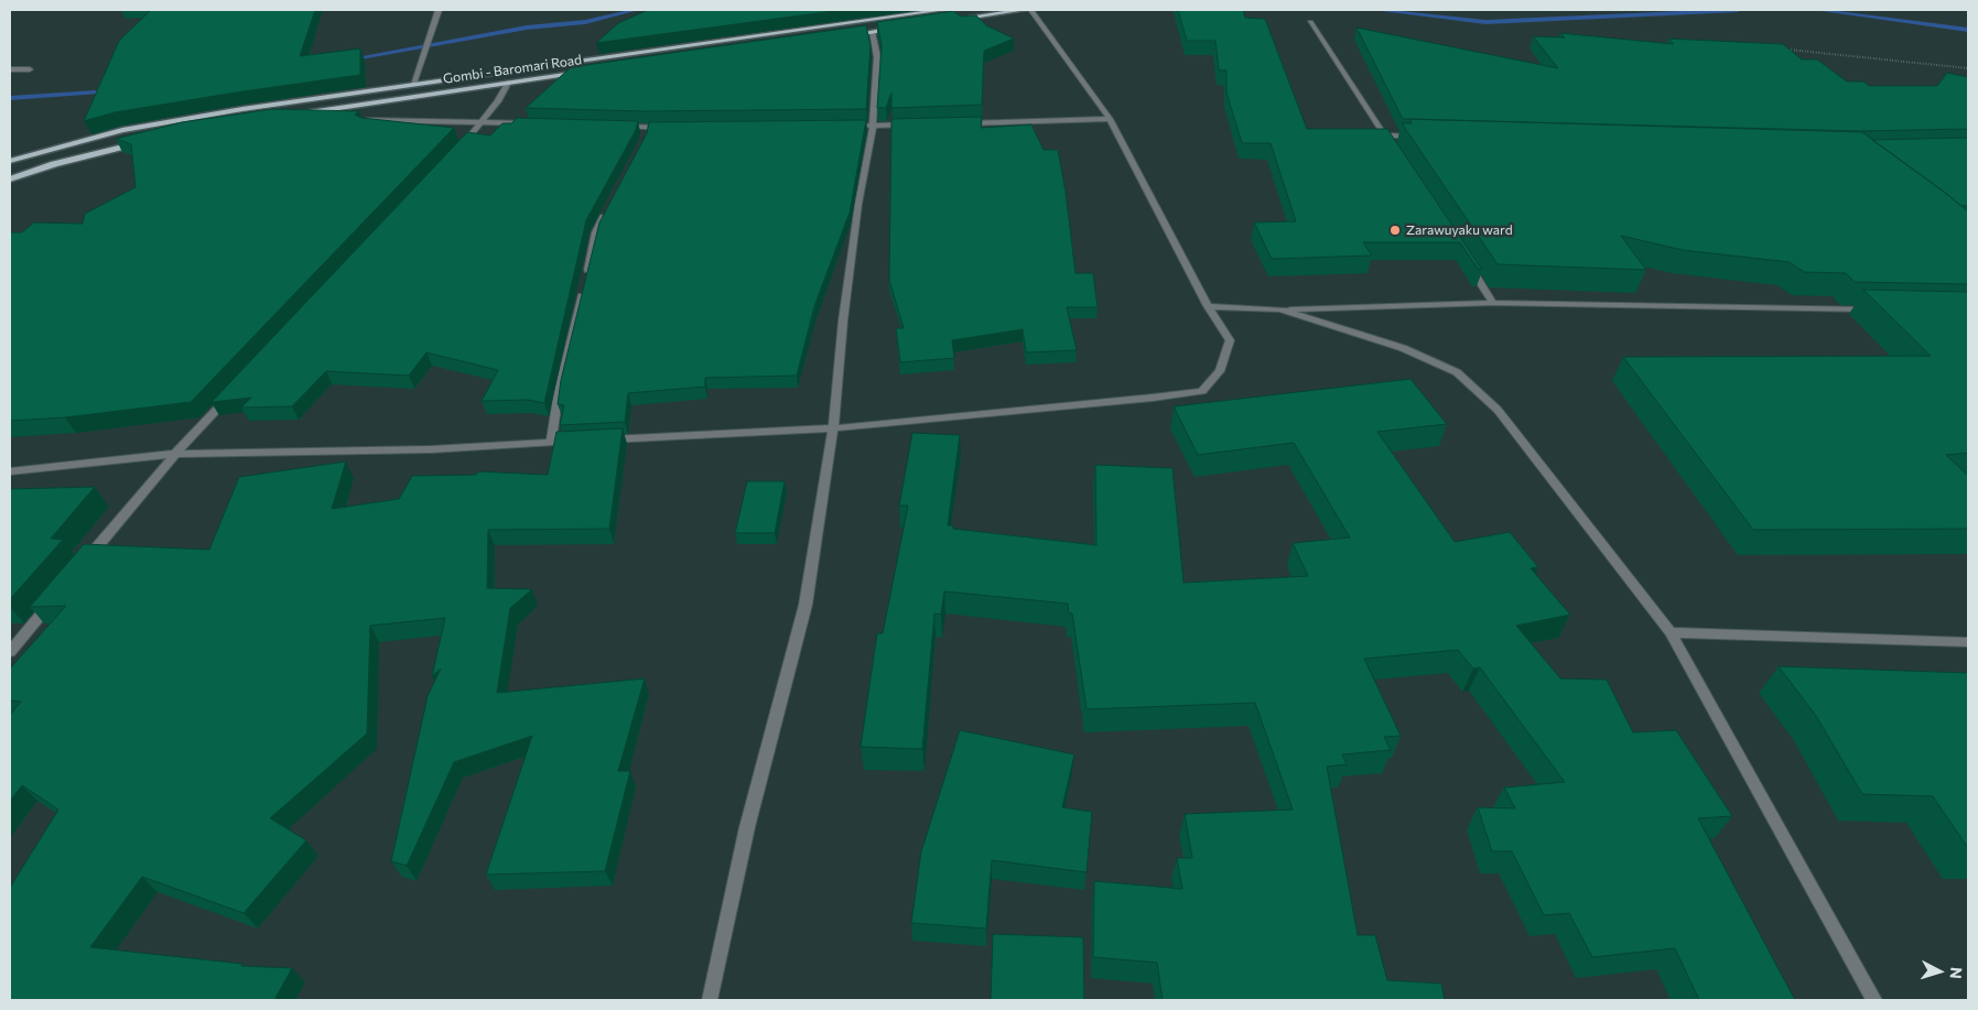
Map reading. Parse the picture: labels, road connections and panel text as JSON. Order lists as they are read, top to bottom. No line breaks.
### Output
{"streets":{"main road":["Gombi - Baromari Road"]},"places":["Zarawuyaku ward"],"north":"right"}
